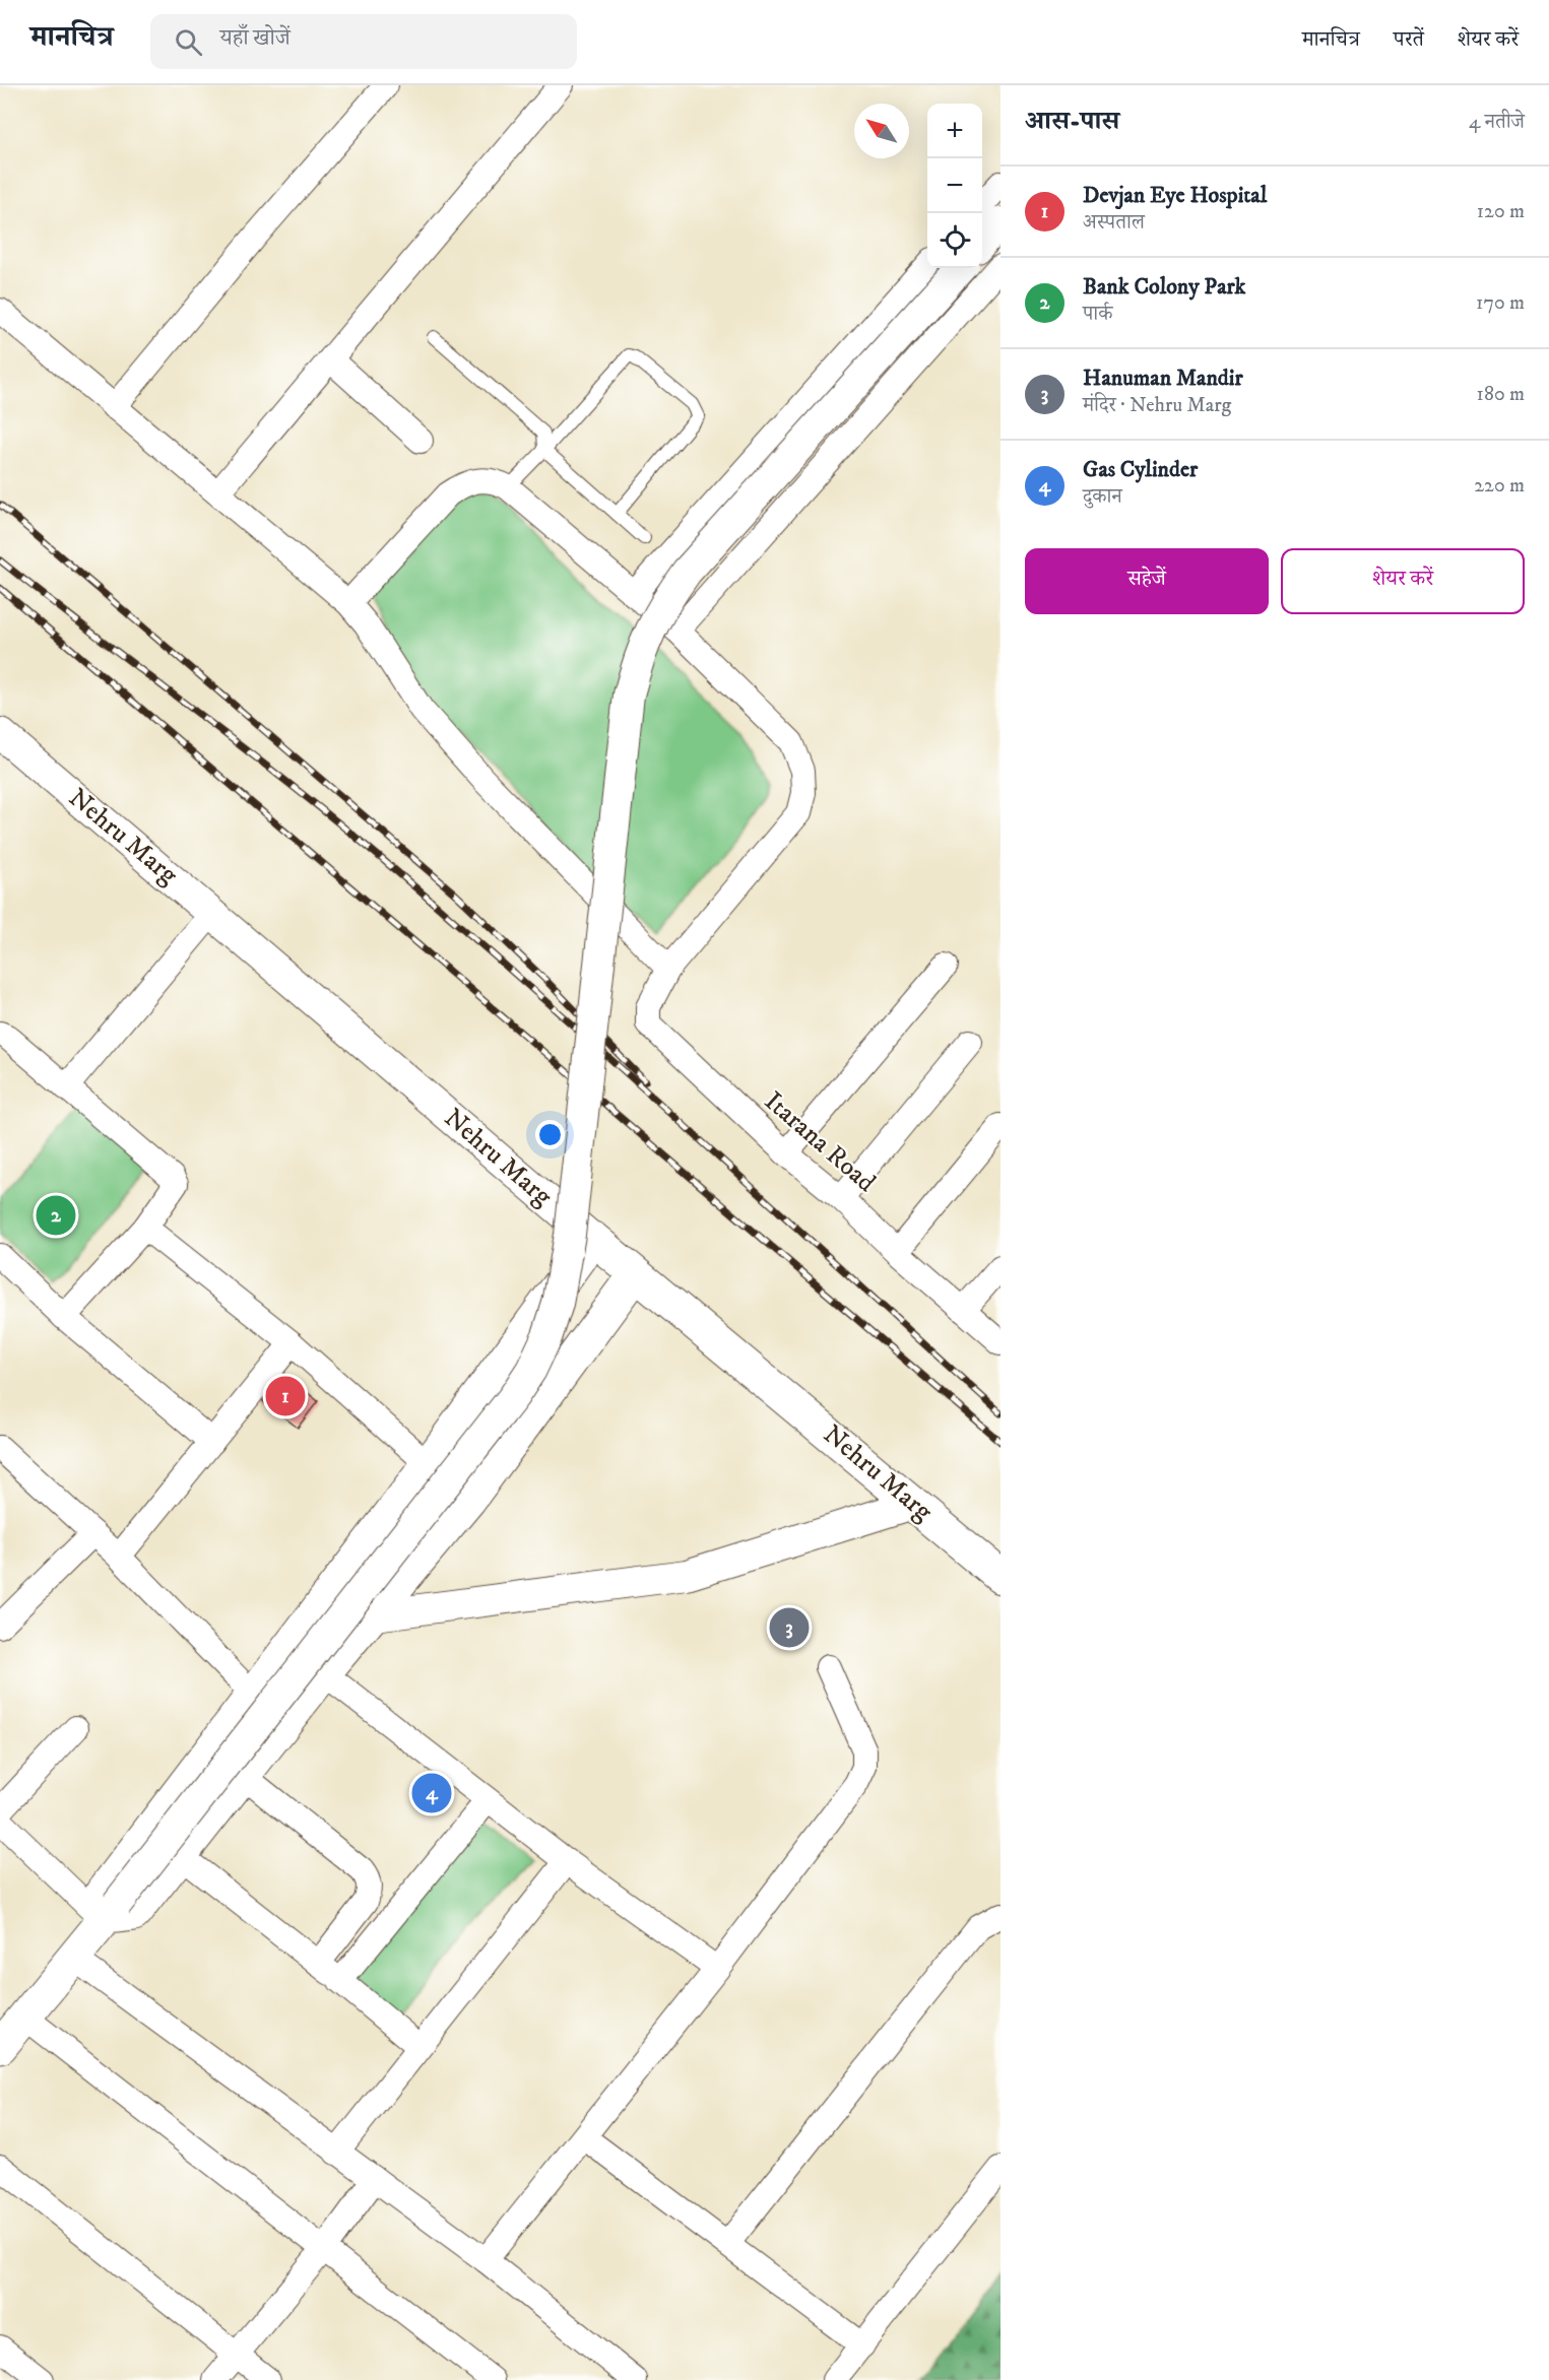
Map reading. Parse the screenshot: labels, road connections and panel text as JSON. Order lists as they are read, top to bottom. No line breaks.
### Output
{"streets":{"main road":["Nehru Marg"],"street":["Itarana Road"]},"north":"top left","page":{"header":"मानचित्र","search":"यहाँ खोजें","nav":["मानचित्र","परतें","शेयर करें"],"heading":["आस-पास","4 नतीजे"],"map_buttons":["+","−"],"list":[{"mark":"1","name":"Devjan Eye Hospital","note":"अस्पताल","value":"120 m"},{"mark":"2","name":"Bank Colony Park","note":"पार्क","value":"170 m"},{"mark":"3","name":"Hanuman Mandir","note":"मंदिर · Nehru Marg","value":"180 m"},{"mark":"4","name":"Gas Cylinder","note":"दुकान","value":"220 m"}],"buttons":["सहेजें","शेयर करें"],"pins":["2","1","3","4"]}}
